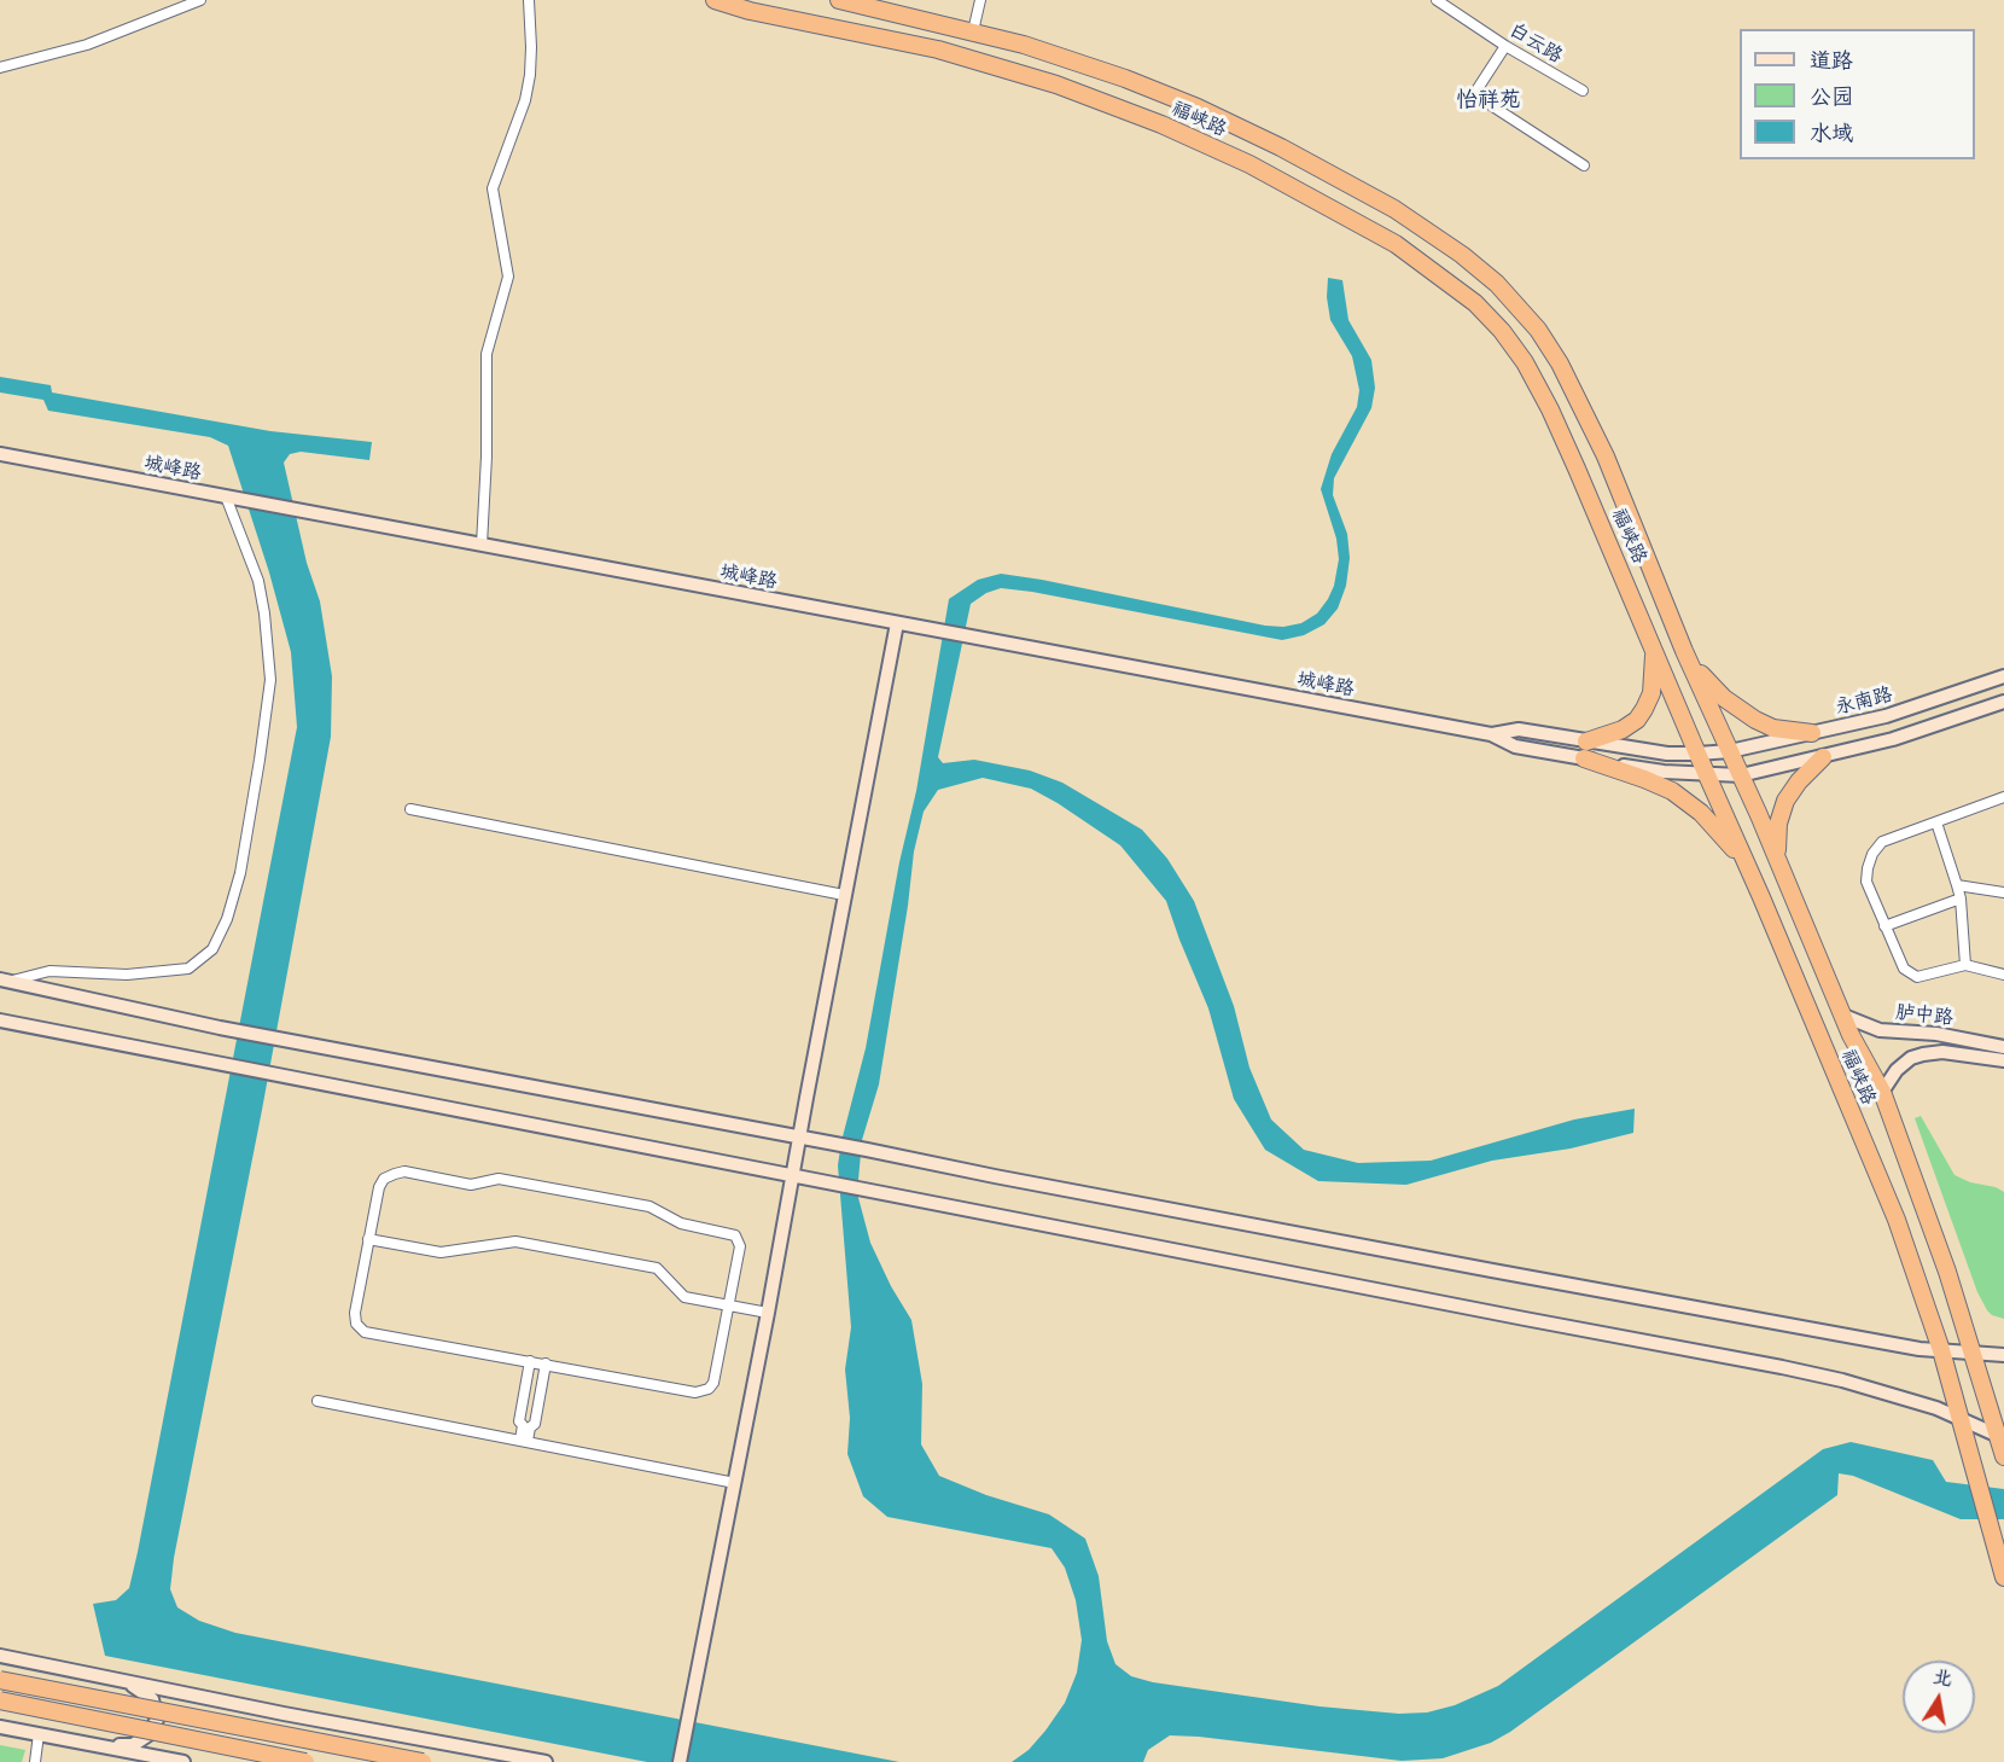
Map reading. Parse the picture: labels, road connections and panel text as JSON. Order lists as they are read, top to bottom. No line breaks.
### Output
{"streets":{"highway":["福峡路"],"street":["白云路","城峰路","永南路","胪中路"]},"crossings":[["福峡路","城峰路"],["福峡路","永南路"],["福峡路","胪中路"],["城峰路","永南路"]],"districts":["怡祥苑"],"legend":["道路","公园","水域"],"north":"top"}
